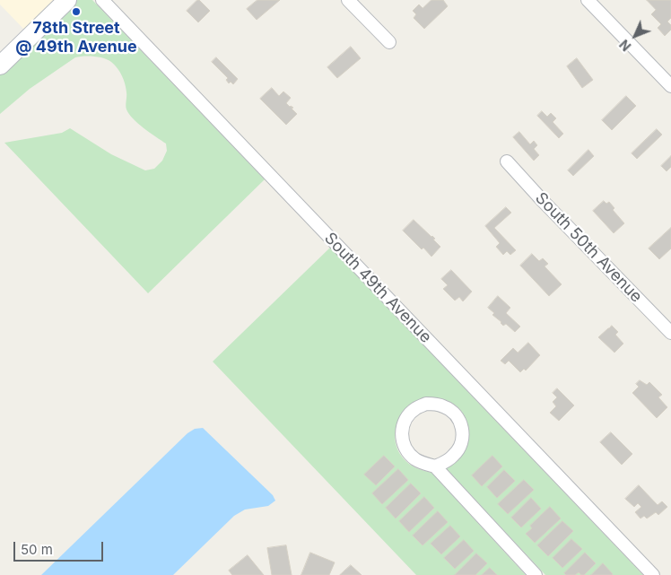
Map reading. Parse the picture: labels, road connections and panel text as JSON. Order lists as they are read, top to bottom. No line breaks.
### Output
{"streets":{"street":["South 50th Avenue","South 49th Avenue"]},"places":["78th Street @ 49th Avenue"],"scale_bar":"50 m","north":"bottom left"}
